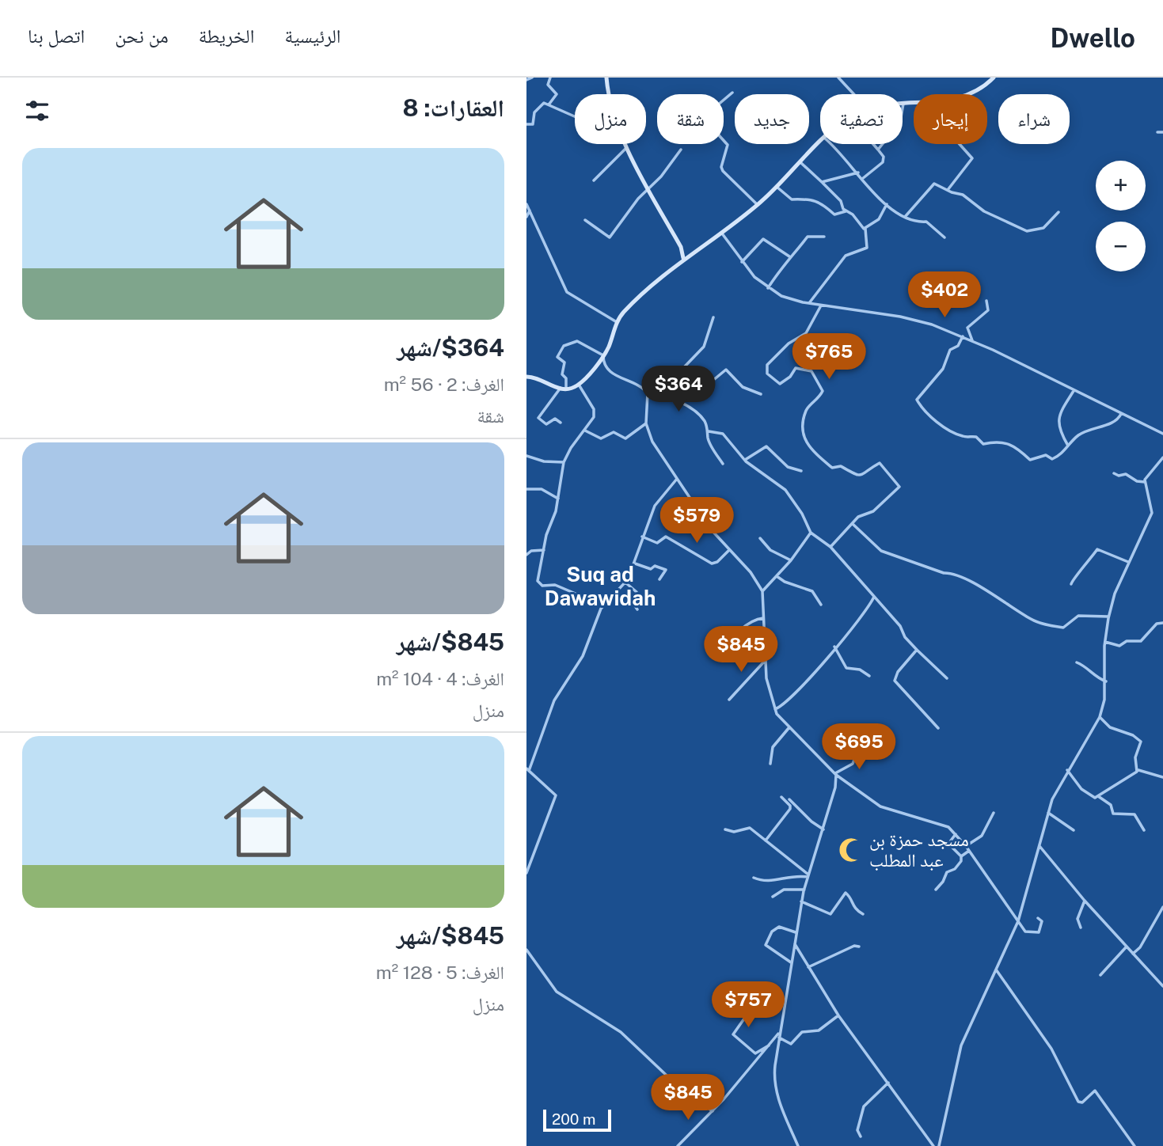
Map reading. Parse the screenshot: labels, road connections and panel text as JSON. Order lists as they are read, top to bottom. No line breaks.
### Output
{"districts":["Suq ad Dawawidah"],"places":{"mosque":["مسجد حمزة بن عبد المطلب"]},"scale_bar":"200 m","page":{"header":"Dwello","nav":["الرئيسية","الخريطة","من نحن","اتصل بنا"],"heading":"العقارات: 8","chip":["شراء","إيجار","تصفية","جديد","شقة","منزل"],"list":[{"name":"$364/شهر","note":"الغرف: 2 · 56 m² · شقة"},{"name":"$845/شهر","note":"الغرف: 4 · 104 m² · منزل"},{"name":"$845/شهر","note":"الغرف: 5 · 128 m² · منزل"}],"map_buttons":["+","−"],"price":["$402","$765","$364","$579","$845","$695","$757","$845"],"scale":"200 m"}}
